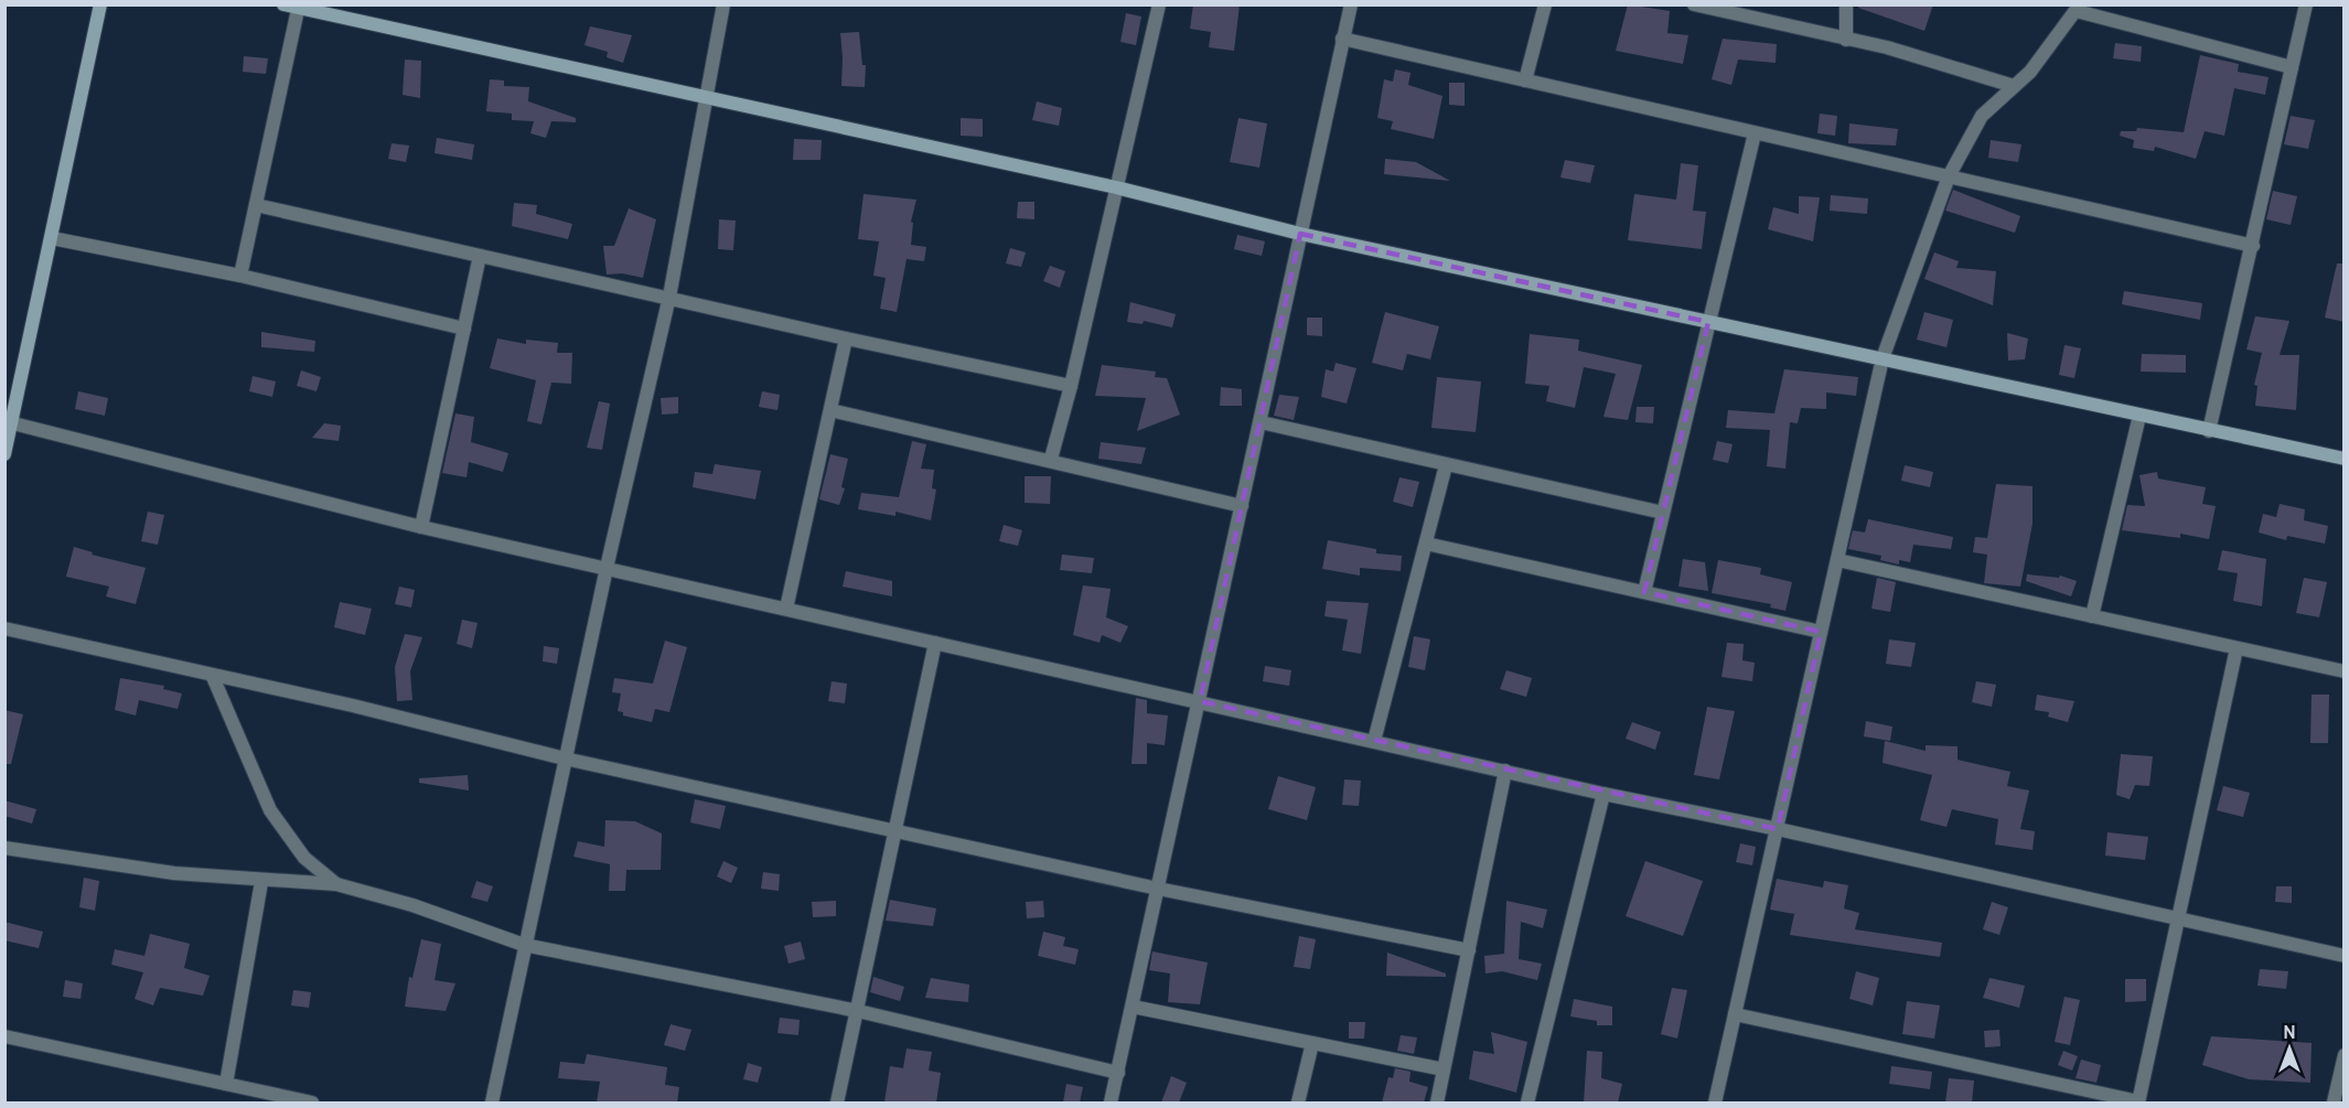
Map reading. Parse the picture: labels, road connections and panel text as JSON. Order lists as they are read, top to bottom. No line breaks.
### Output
{"north":"top"}
